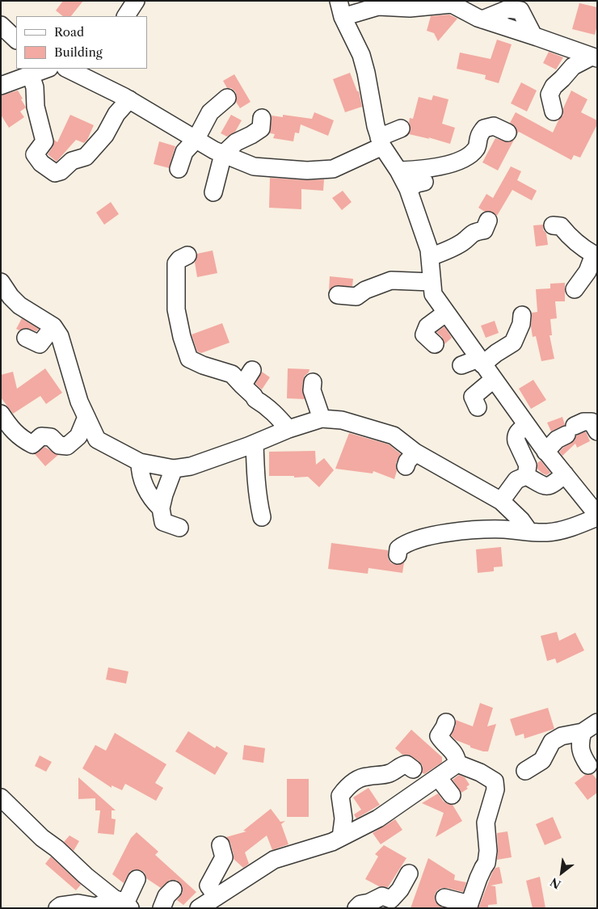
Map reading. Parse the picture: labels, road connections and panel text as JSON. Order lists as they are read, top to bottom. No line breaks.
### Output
{"legend":["Road","Building"],"north":"bottom left"}
